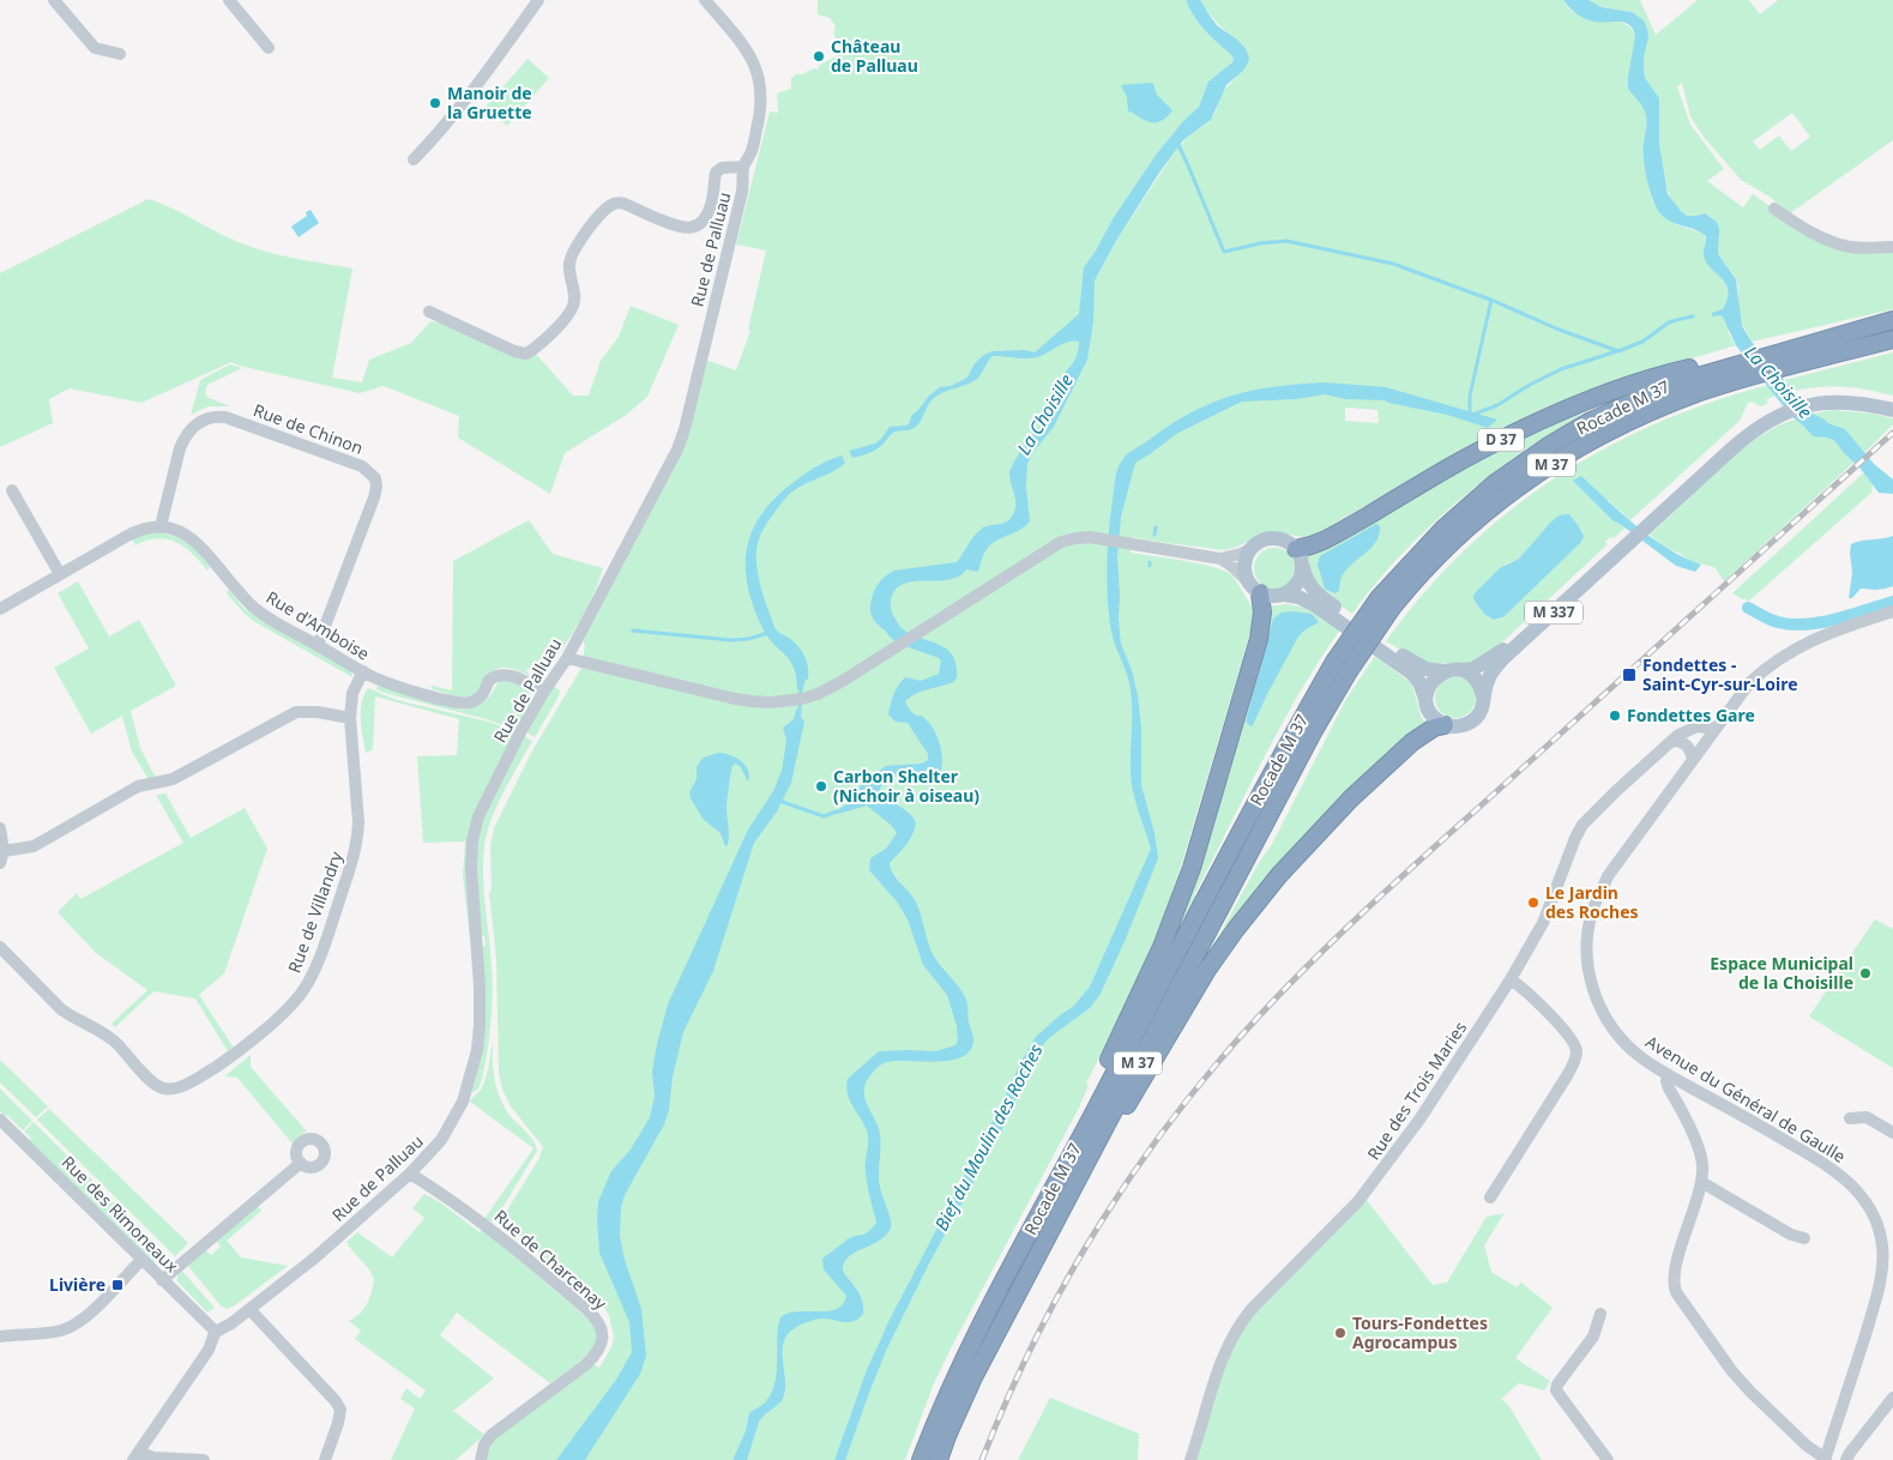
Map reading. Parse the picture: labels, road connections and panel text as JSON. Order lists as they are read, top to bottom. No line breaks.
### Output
{"streets":{"highway":["Rocade M 37","D 37","M 37"],"main road":["M 337"],"street":["Rue de Palluau","Rue de Chinon","Rue d'Amboise","Rue de Villandry","Rue des Trois Maries","Avenue du Général de Gaulle","Rue des Rimoneaux","Rue de Charcenay"]},"crossings":[["Rue de Palluau","Rue d'Amboise"],["Rue de Palluau","Rue des Rimoneaux"],["Rue de Palluau","Rue de Charcenay"],["Rocade M 37","D 37"],["Rue de Chinon","Rue d'Amboise"],["Rue d'Amboise","Rue de Villandry"],["Rue des Trois Maries","Avenue du Général de Gaulle"]],"water":["La Choisille","Bief du Moulin des Roches"],"places":{"other":["Château de Palluau","Manoir de la Gruette","Fondettes Gare","Carbon Shelter (Nichoir à oiseau)","Le Jardin des Roches","Espace Municipal de la Choisille","Tours-Fondettes Agrocampus"],"transit":["Fondettes - Saint-Cyr-sur-Loire","Livière"]}}
